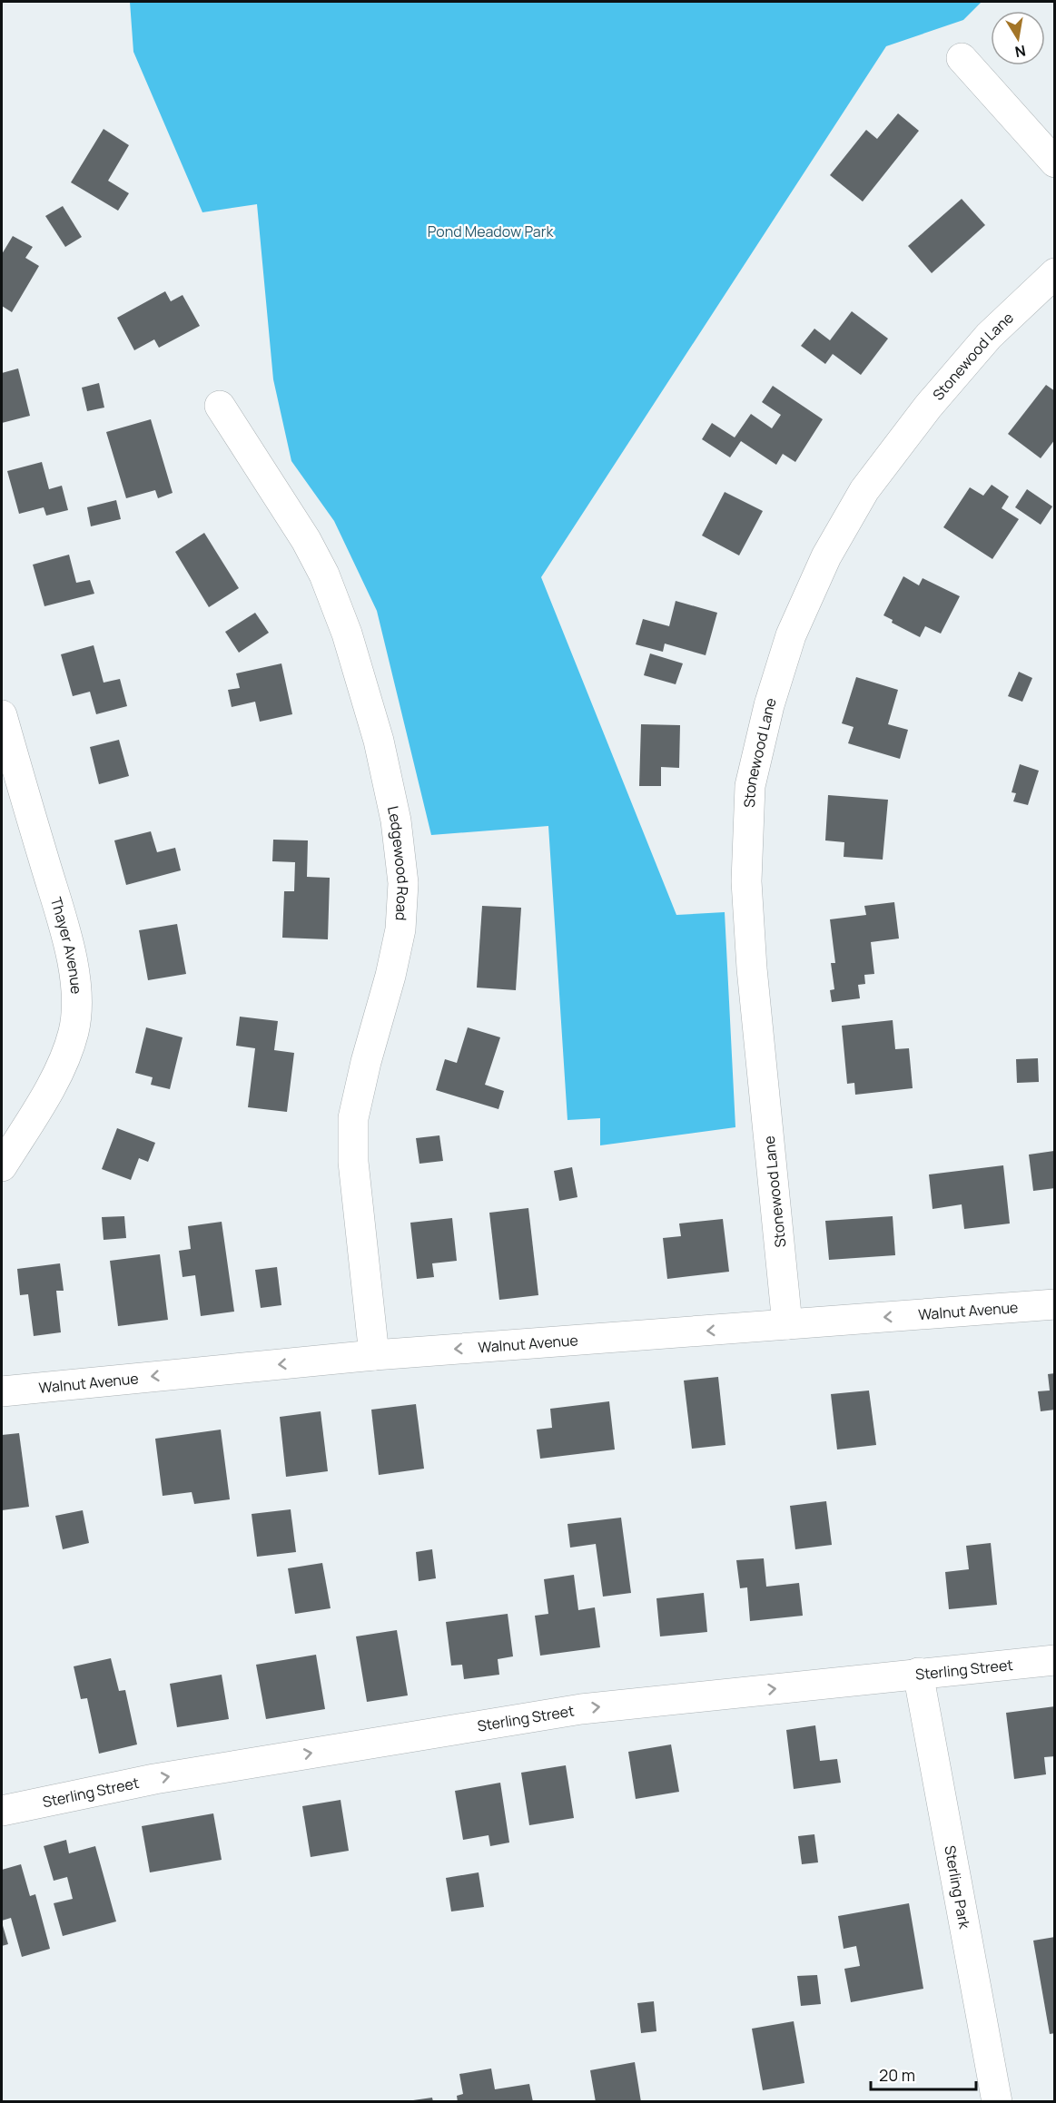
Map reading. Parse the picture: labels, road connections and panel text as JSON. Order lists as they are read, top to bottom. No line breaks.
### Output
{"streets":{"street":["Stonewood Lane","Ledgewood Road","Thayer Avenue","Walnut Avenue","Sterling Street","Sterling Park"]},"crossings":[["Stonewood Lane","Walnut Avenue"],["Ledgewood Road","Walnut Avenue"],["Sterling Street","Sterling Park"]],"one_way":["Walnut Avenue","Sterling Street"],"parks":["Pond Meadow Park"],"scale_bar":"20 m","north":"bottom"}
